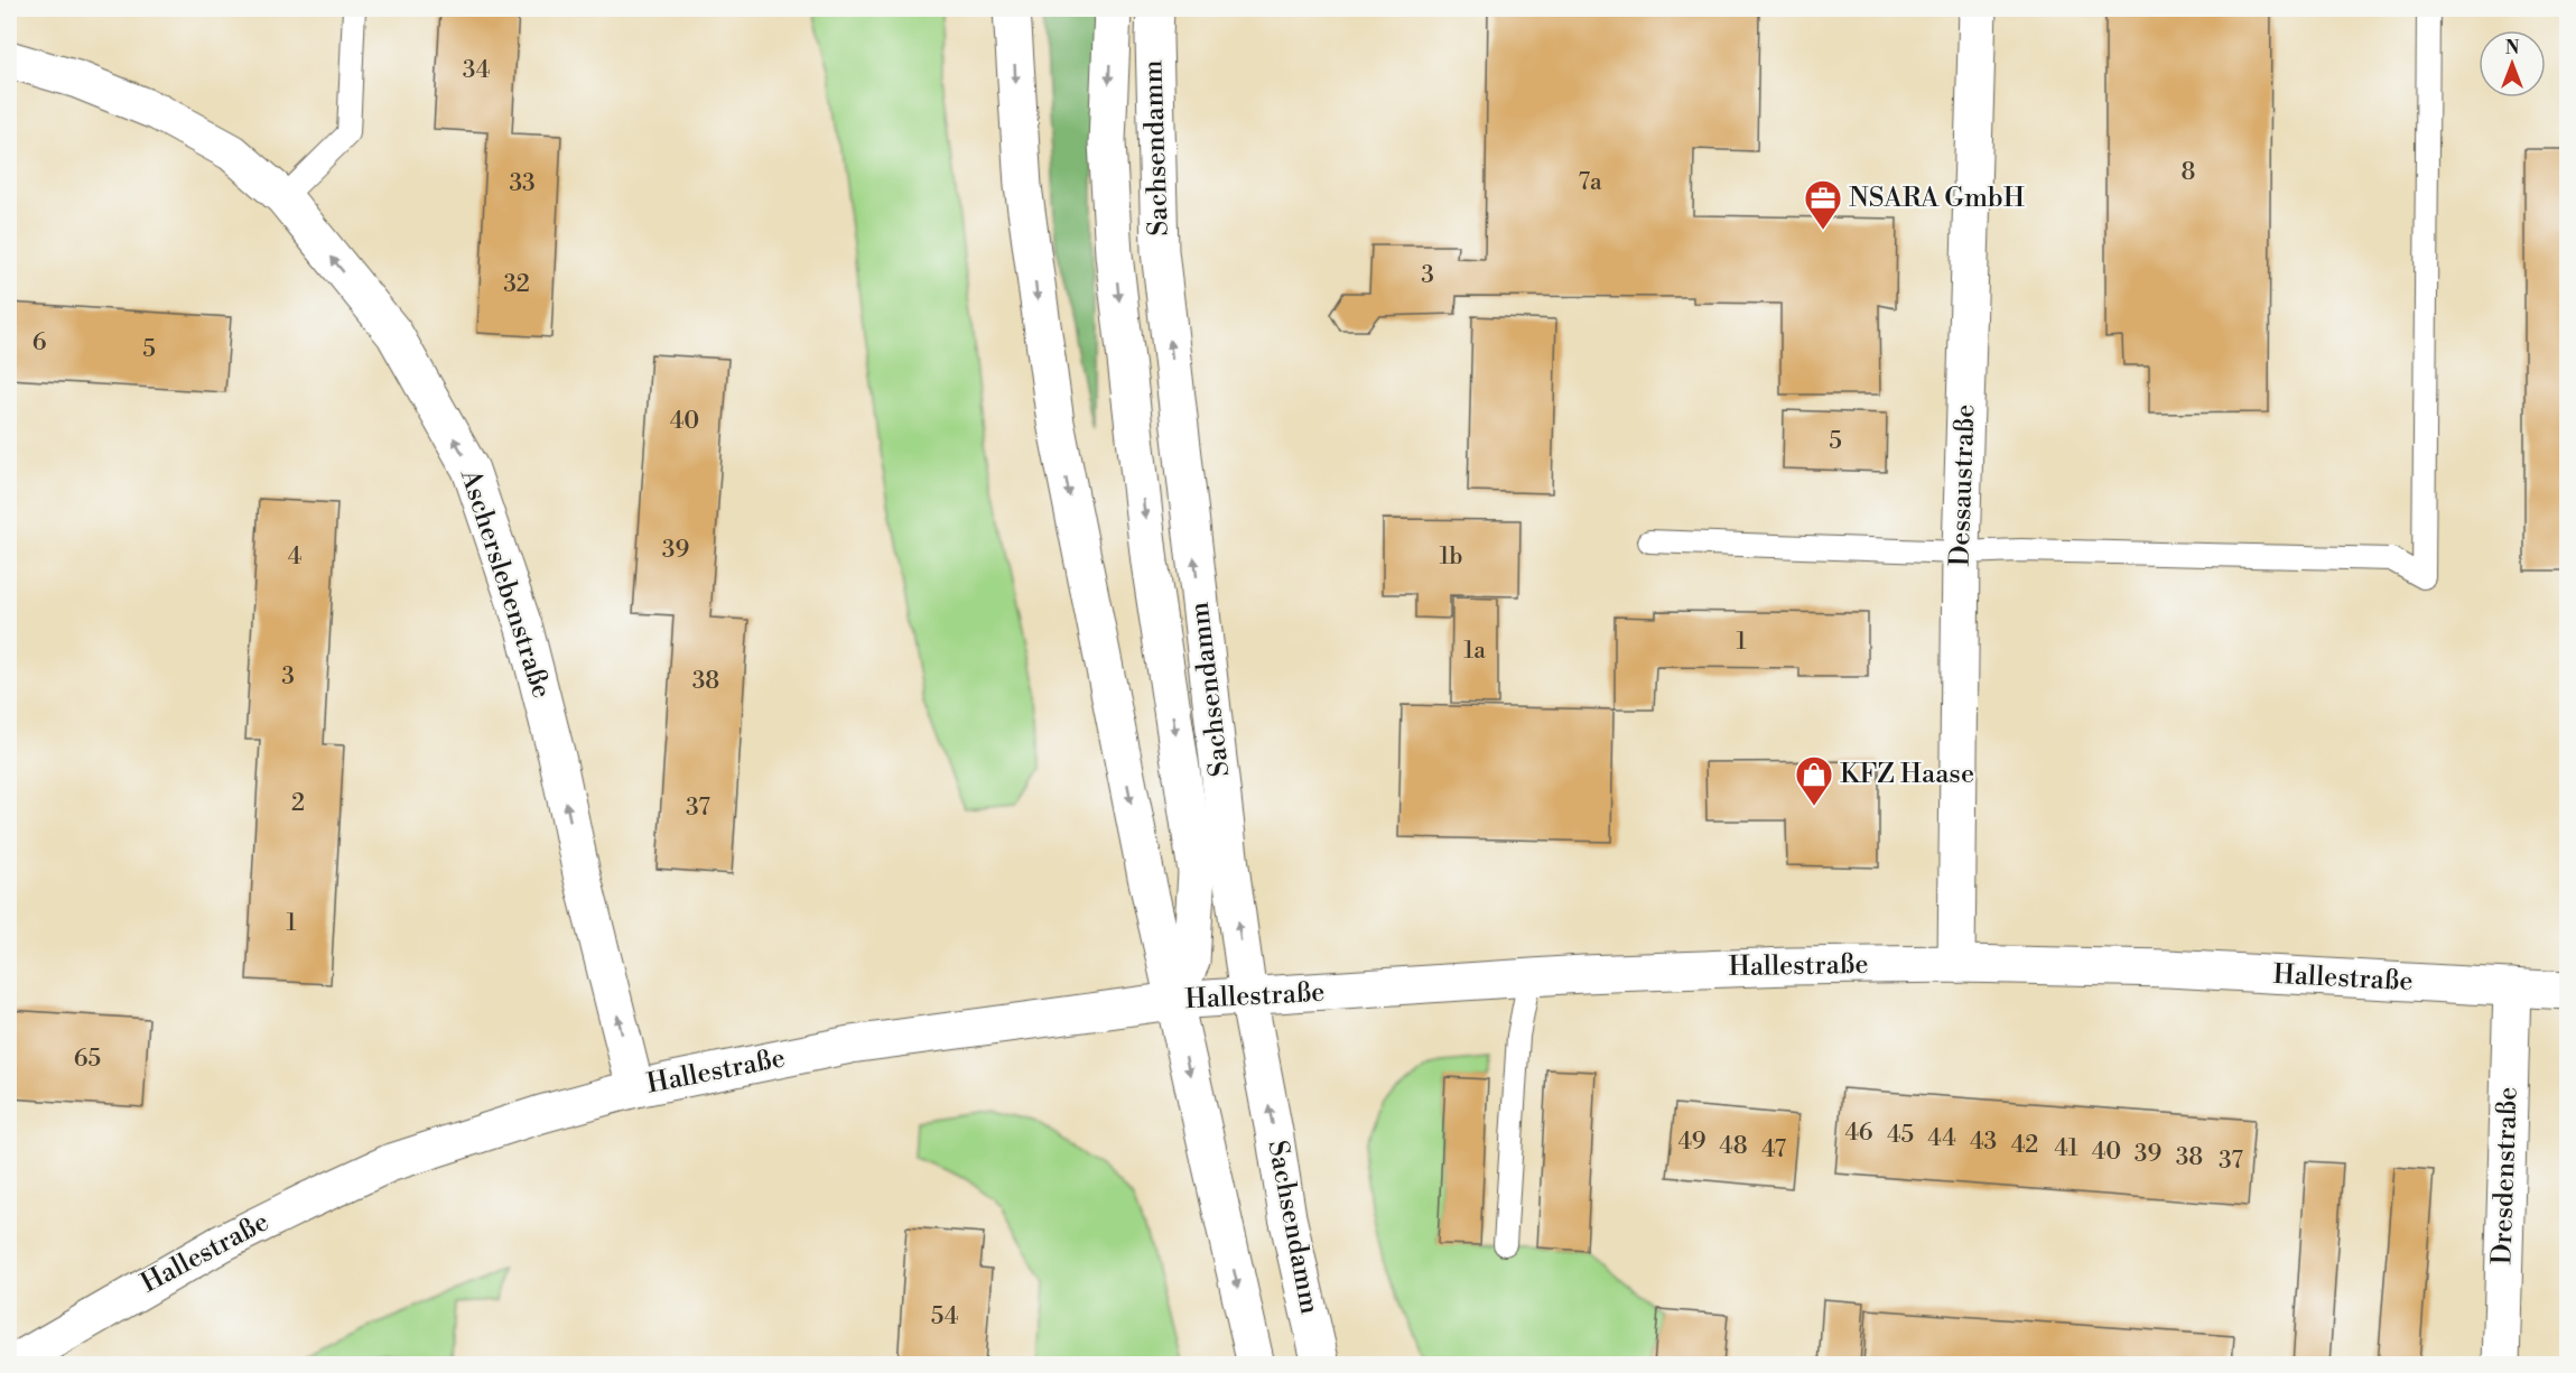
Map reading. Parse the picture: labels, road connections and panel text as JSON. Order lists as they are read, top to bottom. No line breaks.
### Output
{"streets":{"street":["Sachsendamm","Dessaustraße","Ascherslebenstraße","Hallestraße","Dresdenstraße"]},"crossings":[["Sachsendamm","Hallestraße"],["Dessaustraße","Hallestraße"],["Ascherslebenstraße","Hallestraße"],["Hallestraße","Dresdenstraße"]],"one_way":["Ascherslebenstraße"],"places":{"office":["NSARA GmbH"],"shop":["KFZ Haase"]},"house_numbers":["34","8","7a","33","3","32","6","5","40","5","39","4","1b","1","1a","3","38","2","37","1","65","46","45","44","49","43","42","48","41","47","40","39","38","37","54"],"north":"top"}
